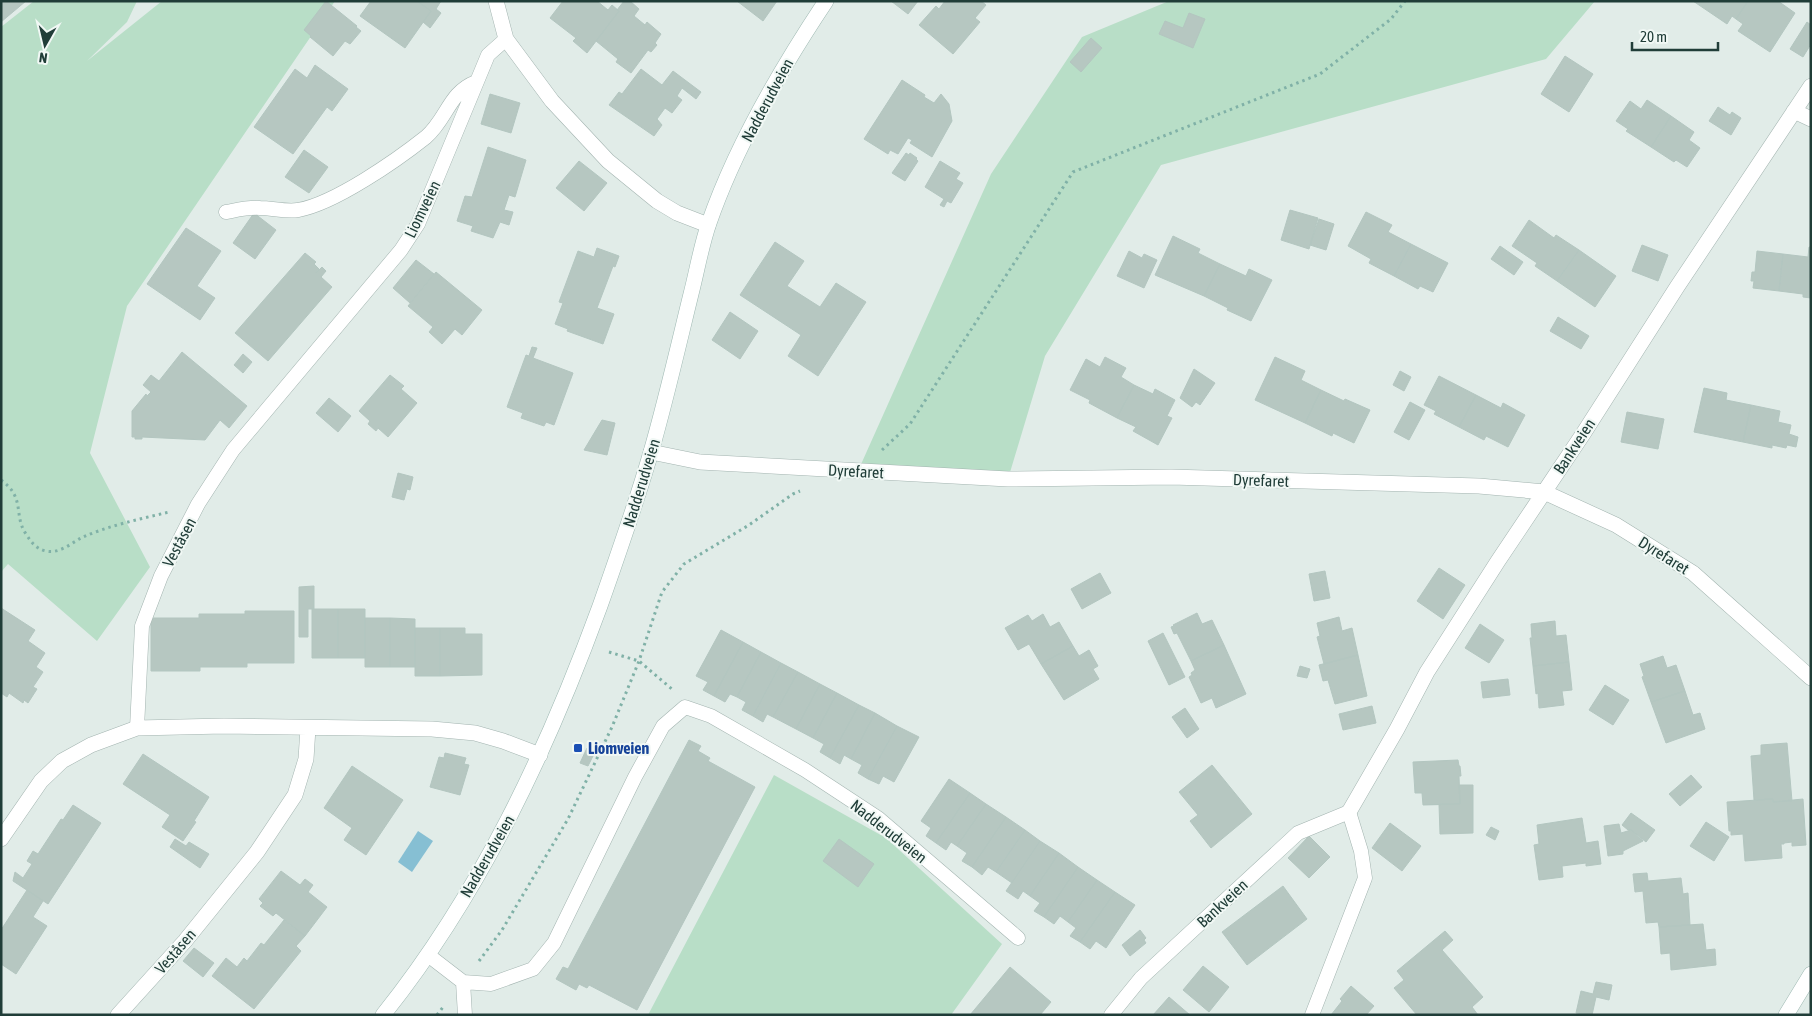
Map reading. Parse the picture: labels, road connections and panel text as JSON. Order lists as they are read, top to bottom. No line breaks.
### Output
{"streets":{"street":["Nadderudveien","Bankveien","Dyrefaret","Veståsen"],"lane":["Liomveien"]},"crossings":[["Nadderudveien","Dyrefaret"],["Liomveien","Veståsen"],["Bankveien","Dyrefaret"]],"places":{"transit":["Liomveien"]},"scale_bar":"20 m","north":"bottom"}
